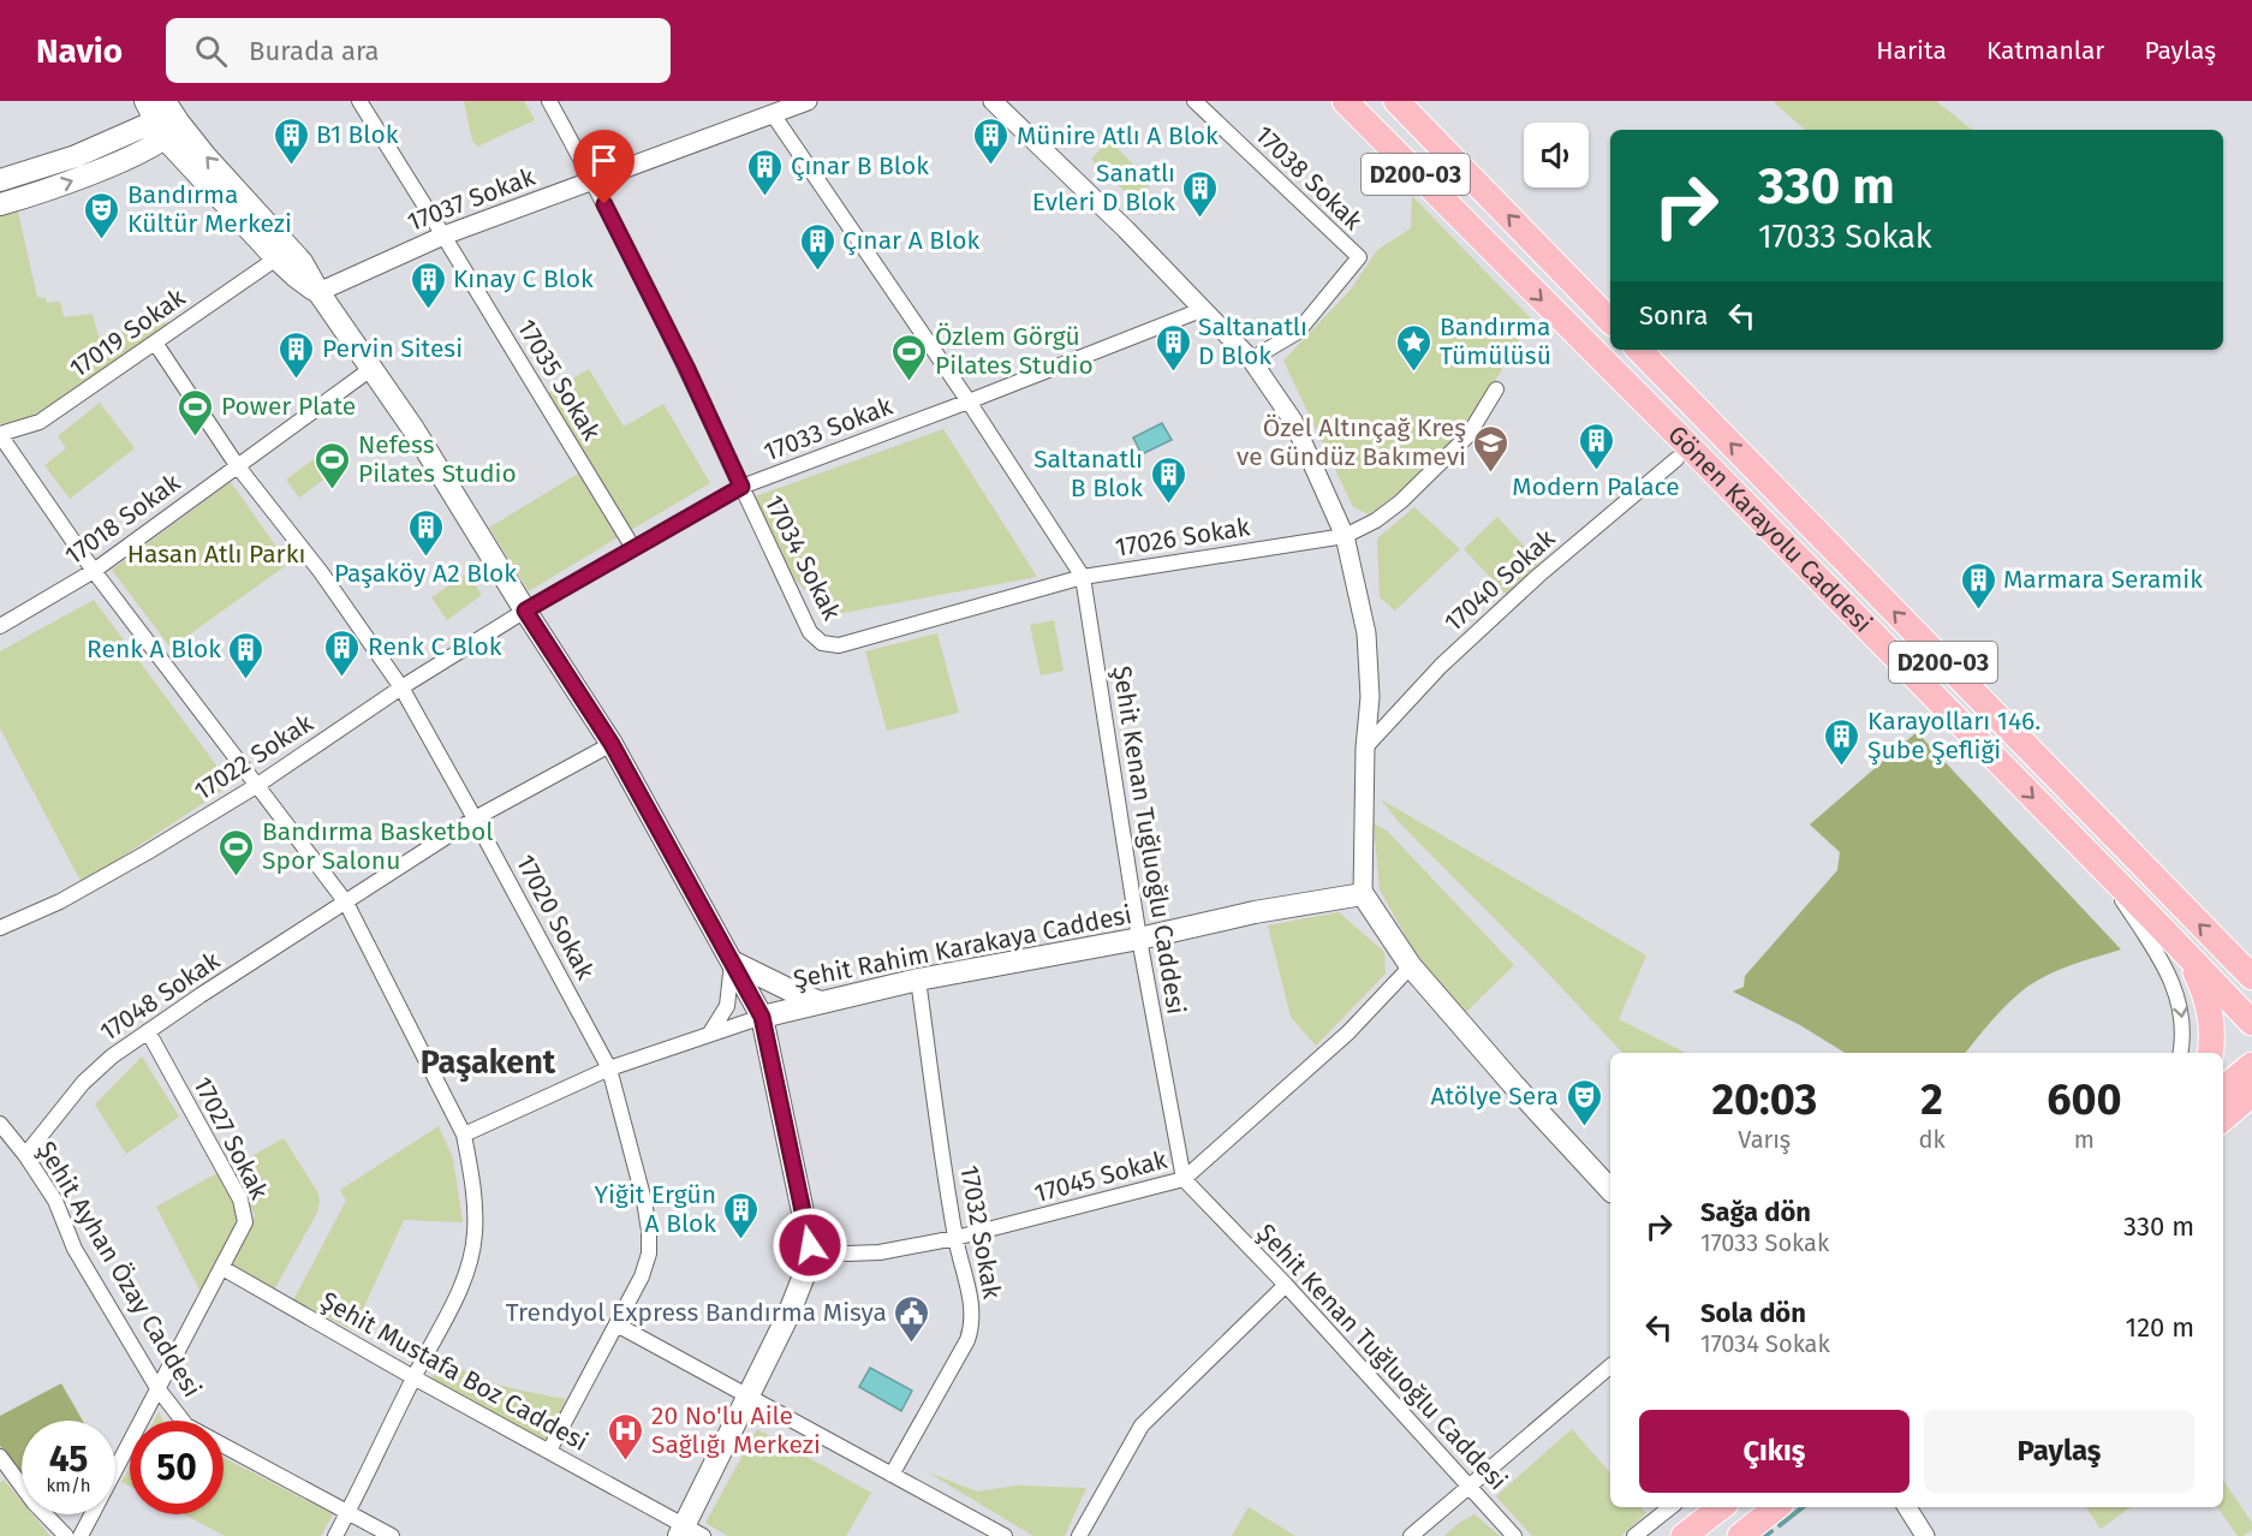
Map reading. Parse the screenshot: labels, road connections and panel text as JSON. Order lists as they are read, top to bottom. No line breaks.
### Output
{"streets":{"highway":["D200-03","Gönen Karayolu Caddesi"],"main road":["Şehit Rahim Karakaya Caddesi"],"street":["17038 Sokak","17037 Sokak","17019 Sokak","17035 Sokak","17033 Sokak","17018 Sokak","17026 Sokak","17034 Sokak","17040 Sokak","17022 Sokak","Şehit Kenan Tuğluoğlu Caddesi","17020 Sokak","17048 Sokak","17027 Sokak","17045 Sokak","17032 Sokak","Şehit Ayhan Özay Caddesi","Şehit Mustafa Boz Caddesi"]},"crossings":[["17037 Sokak","17035 Sokak"],["17037 Sokak","17034 Sokak"],["17037 Sokak","Şehit Kenan Tuğluoğlu Caddesi"],["17019 Sokak","17020 Sokak"],["17035 Sokak","17033 Sokak"],["17033 Sokak","17034 Sokak"],["17033 Sokak","17022 Sokak"],["17033 Sokak","Şehit Kenan Tuğluoğlu Caddesi"],["17018 Sokak","17020 Sokak"],["17026 Sokak","17034 Sokak"],["17026 Sokak","Şehit Kenan Tuğluoğlu Caddesi"],["17022 Sokak","17020 Sokak"],["Şehit Kenan Tuğluoğlu Caddesi","Şehit Rahim Karakaya Caddesi"],["Şehit Kenan Tuğluoğlu Caddesi","17045 Sokak"],["17020 Sokak","Şehit Rahim Karakaya Caddesi"],["17020 Sokak","Şehit Mustafa Boz Caddesi"],["Şehit Rahim Karakaya Caddesi","17032 Sokak"],["17048 Sokak","17027 Sokak"],["17048 Sokak","Şehit Ayhan Özay Caddesi"],["17027 Sokak","Şehit Ayhan Özay Caddesi"],["17027 Sokak","Şehit Mustafa Boz Caddesi"],["17045 Sokak","17032 Sokak"]],"districts":["Paşakent"],"parks":["Hasan Atlı Parkı"],"places":{"building":["B1 Blok","Münire Atlı A Blok","Çınar B Blok","Sanatlı Evleri D Blok","Çınar A Blok","Kınay C Blok","Saltanatlı D Blok","Pervin Sitesi","Modern Palace","Saltanatlı B Blok","Paşaköy A2 Blok","Marmara Seramik","Renk C Blok","Renk A Blok","Karayolları 146. Şube Şefliği","Yiğit Ergün A Blok"],"theatre":["Bandırma Kültür Merkezi","Atölye Sera"],"place":["Bandırma Tümülüsü"],"sports":["Özlem Görgü Pilates Studio","Power Plate","Nefess Pilates Studio","Bandırma Basketbol Spor Salonu"],"school or university":["Özel Altınçağ Kreş ve Gündüz Bakımevi"],"public building":["Trendyol Express Bandırma Misya"],"hospital":["20 No'lu Aile Sağlığı Merkezi"]},"page":{"header":"Navio","search":"Burada ara","nav":["Harita","Katmanlar","Paylaş"],"turn":["330 m","17033 Sokak"],"then":"Sonra","eta":["20:03","Varış","2","dk","600","m"],"list":[{"name":"Sağa dön","note":"17033 Sokak","value":"330 m"},{"name":"Sola dön","note":"17034 Sokak","value":"120 m"}],"buttons":["Çıkış","Paylaş"],"speed":"45 km/h","limit":"50"}}
